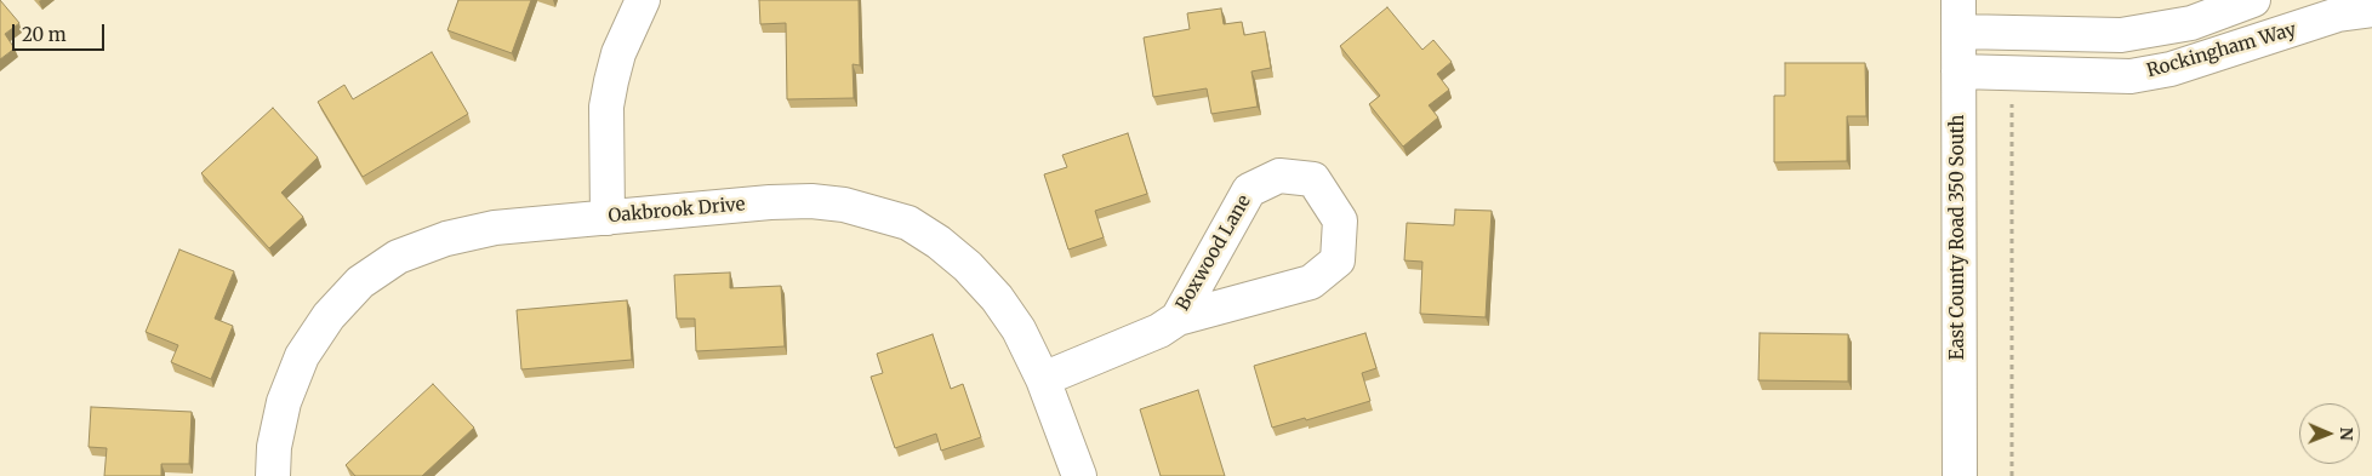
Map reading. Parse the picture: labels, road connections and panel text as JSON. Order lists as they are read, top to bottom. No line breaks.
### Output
{"streets":{"street":["Rockingham Way","Oakbrook Drive","East County Road 350 South","Boxwood Lane"]},"crossings":[["Rockingham Way","East County Road 350 South"],["Oakbrook Drive","Boxwood Lane"]],"scale_bar":"20 m","north":"right"}
